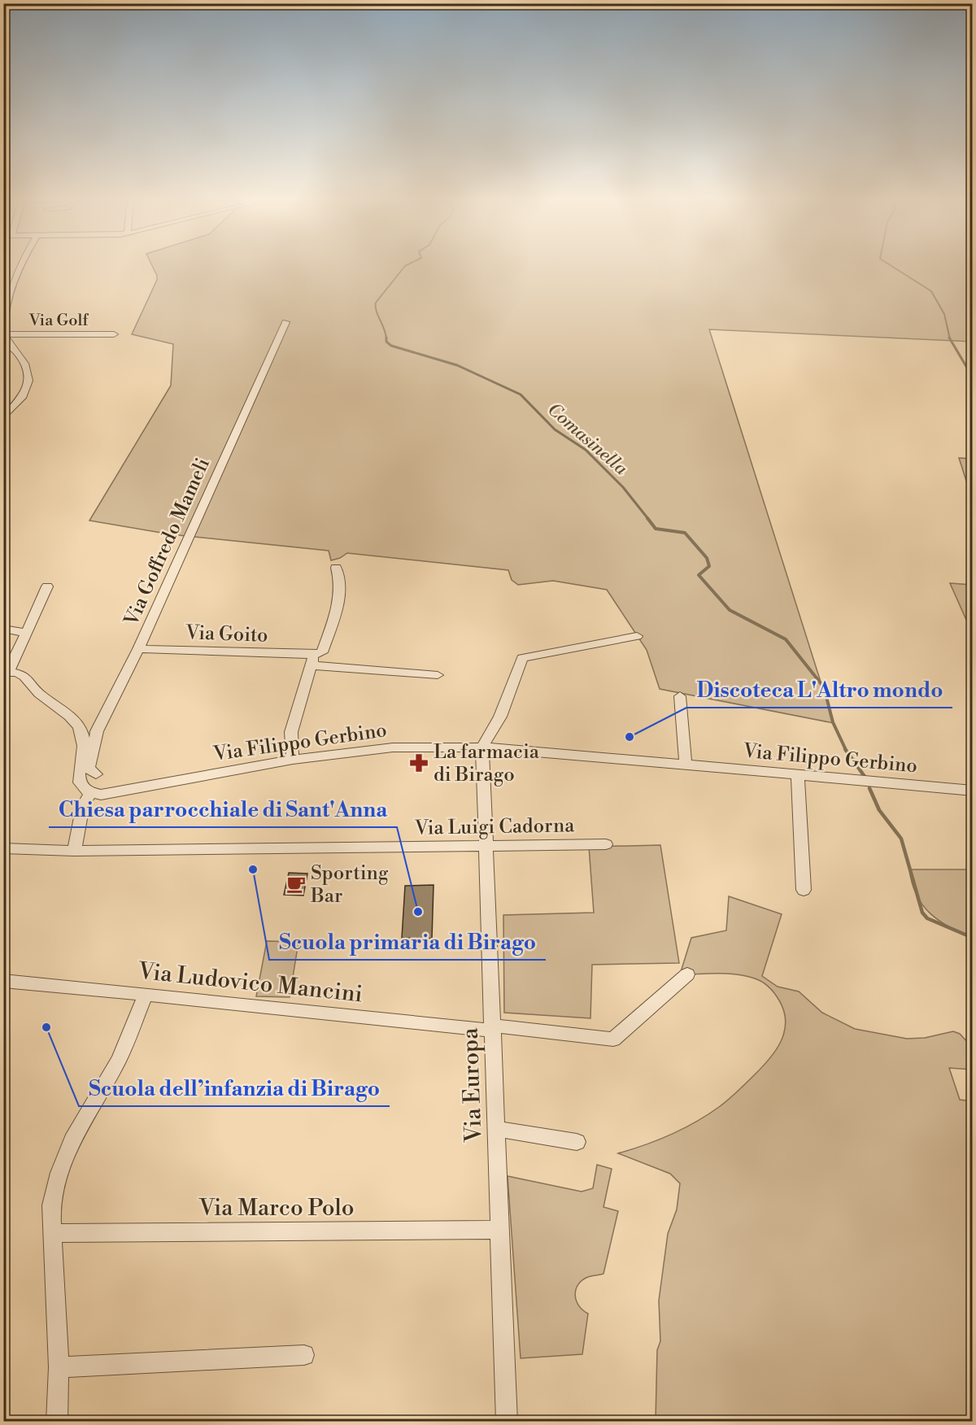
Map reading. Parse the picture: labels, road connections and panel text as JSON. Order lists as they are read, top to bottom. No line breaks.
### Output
{"streets":{"street":["Via Golf","Via Goffredo Mameli","Via Goito","Via Filippo Gerbino","Via Luigi Cadorna","Via Ludovico Mancini","Via Europa","Via Marco Polo"]},"crossings":[["Via Goffredo Mameli","Via Goito"],["Via Filippo Gerbino","Via Europa"],["Via Luigi Cadorna","Via Europa"],["Via Ludovico Mancini","Via Europa"],["Via Europa","Via Marco Polo"]],"water":["Comasinella"],"places":{"other":["Discoteca L'Altro mondo","Scuola primaria di Birago","Chiesa parrocchiale di Sant'Anna","Scuola dell’infanzia di Birago"],"pharmacy":["La farmacia di Birago"],"cafe":["Sporting Bar"]}}
